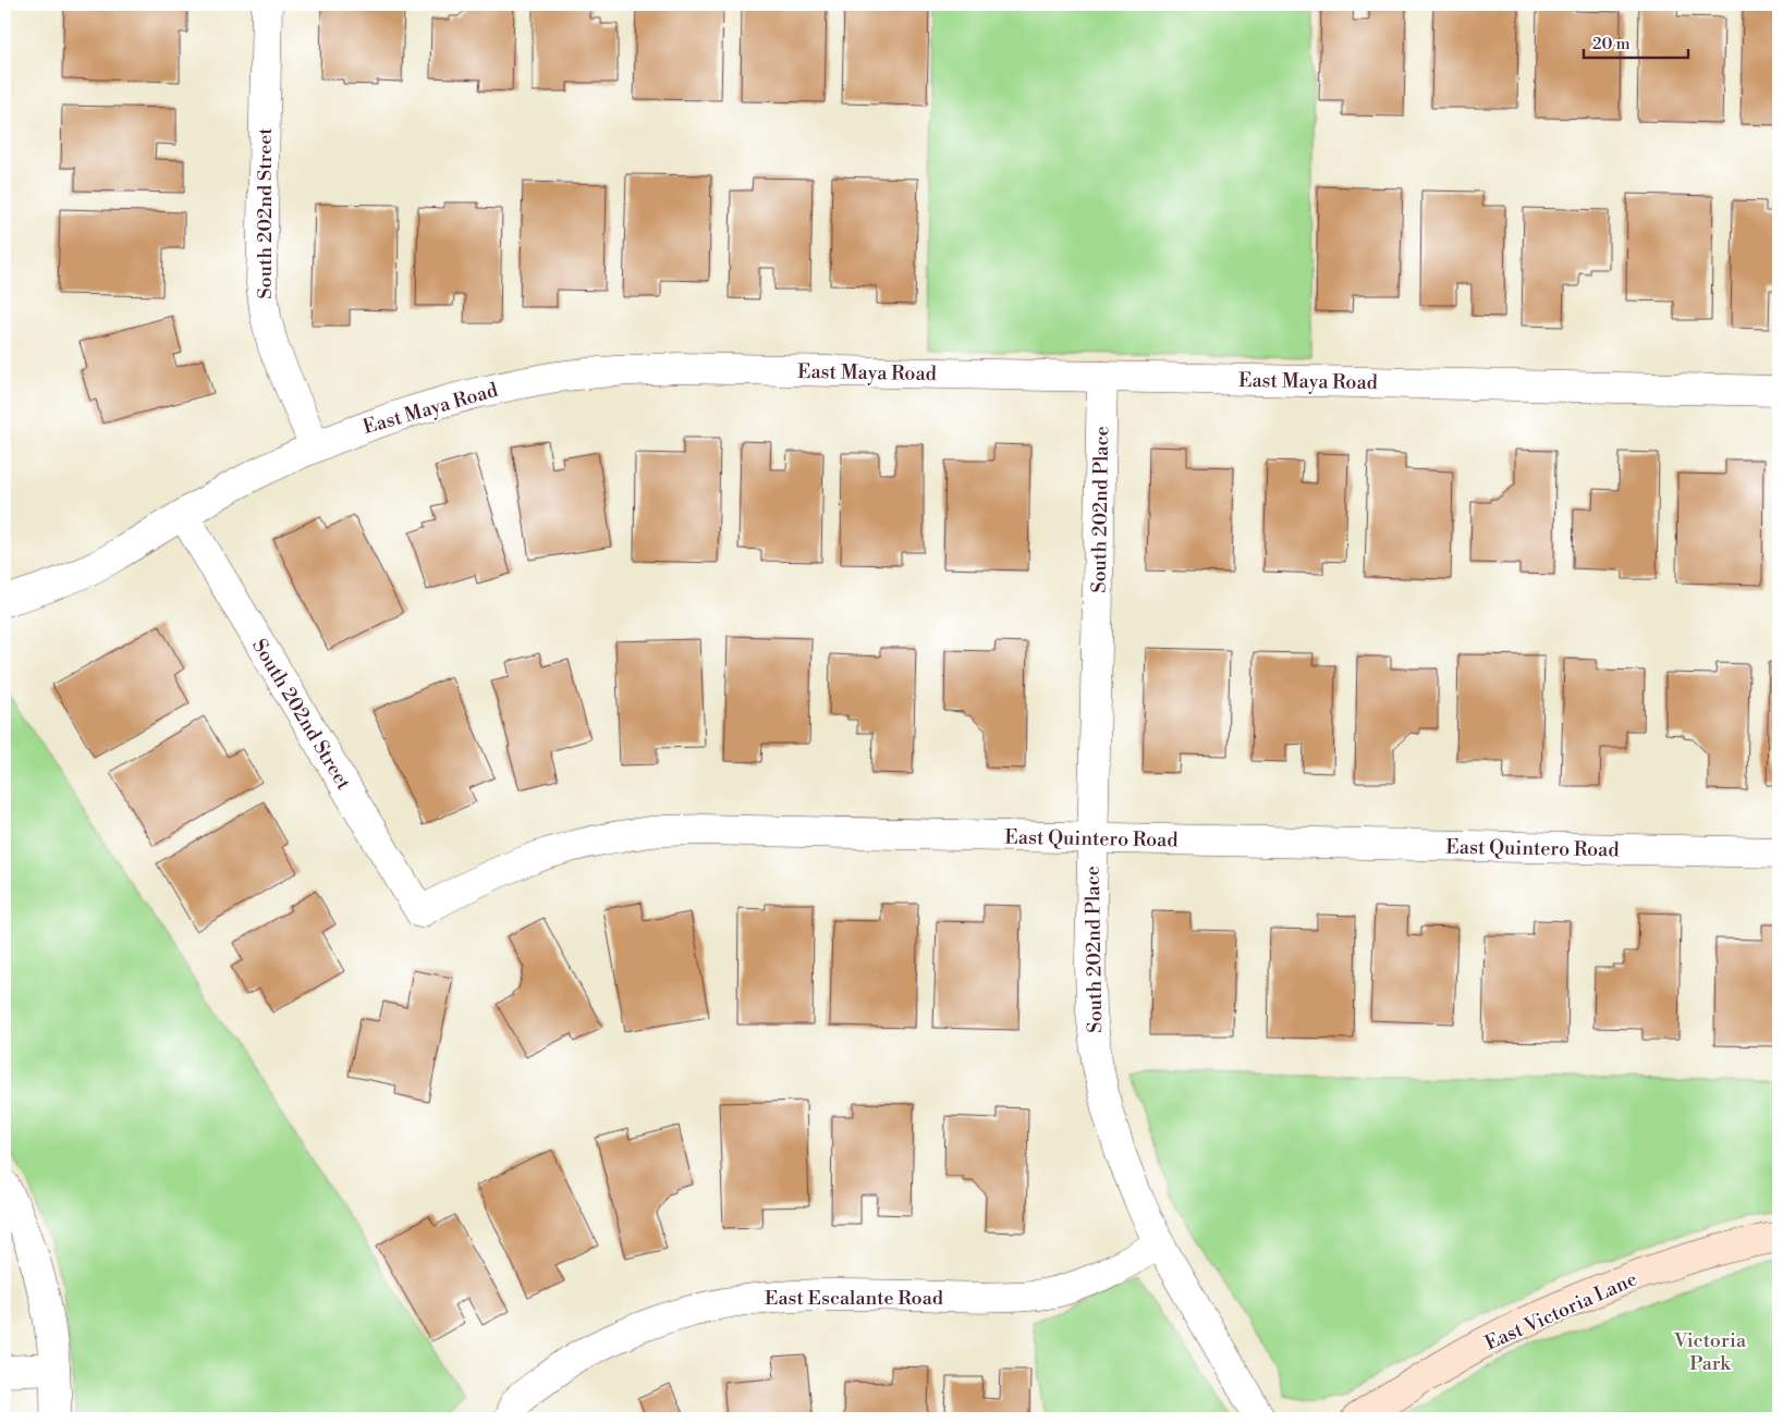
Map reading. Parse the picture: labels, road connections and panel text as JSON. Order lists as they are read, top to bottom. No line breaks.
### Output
{"streets":{"street":["South 202nd Street","East Maya Road","South 202nd Place","East Quintero Road","East Escalante Road","East Victoria Lane"]},"crossings":[["South 202nd Street","East Maya Road"],["South 202nd Street","East Quintero Road"],["East Maya Road","South 202nd Place"],["South 202nd Place","East Quintero Road"],["South 202nd Place","East Escalante Road"]],"parks":["Victoria Park"],"scale_bar":"20 m"}
